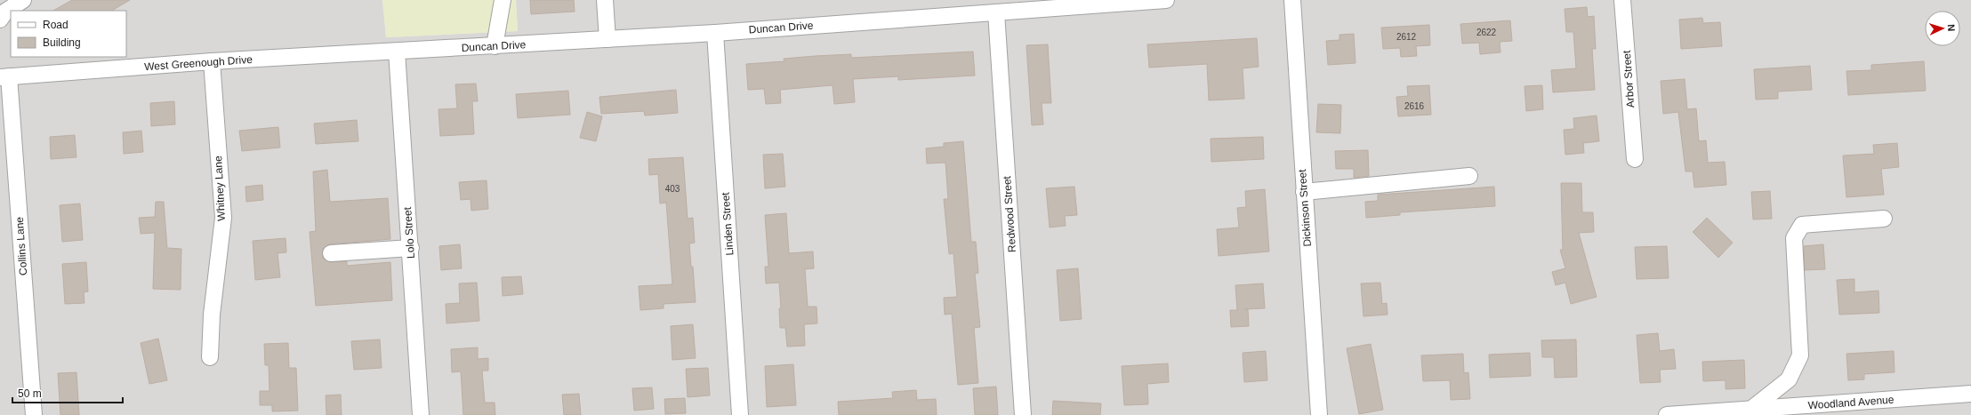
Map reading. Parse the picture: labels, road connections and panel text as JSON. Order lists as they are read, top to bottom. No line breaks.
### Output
{"streets":{"street":["Duncan Drive","West Greenough Drive","Arbor Street","Whitney Lane","Dickinson Street","Redwood Street","Linden Street","Lolo Street","Collins Lane","Woodland Avenue"]},"crossings":[["Duncan Drive","West Greenough Drive"],["Duncan Drive","Redwood Street"],["Duncan Drive","Linden Street"],["Duncan Drive","Lolo Street"],["West Greenough Drive","Whitney Lane"],["West Greenough Drive","Lolo Street"],["West Greenough Drive","Collins Lane"]],"house_numbers":["2622","2612","2616","403"],"legend":["Road","Building"],"scale_bar":"50 m","north":"right"}
